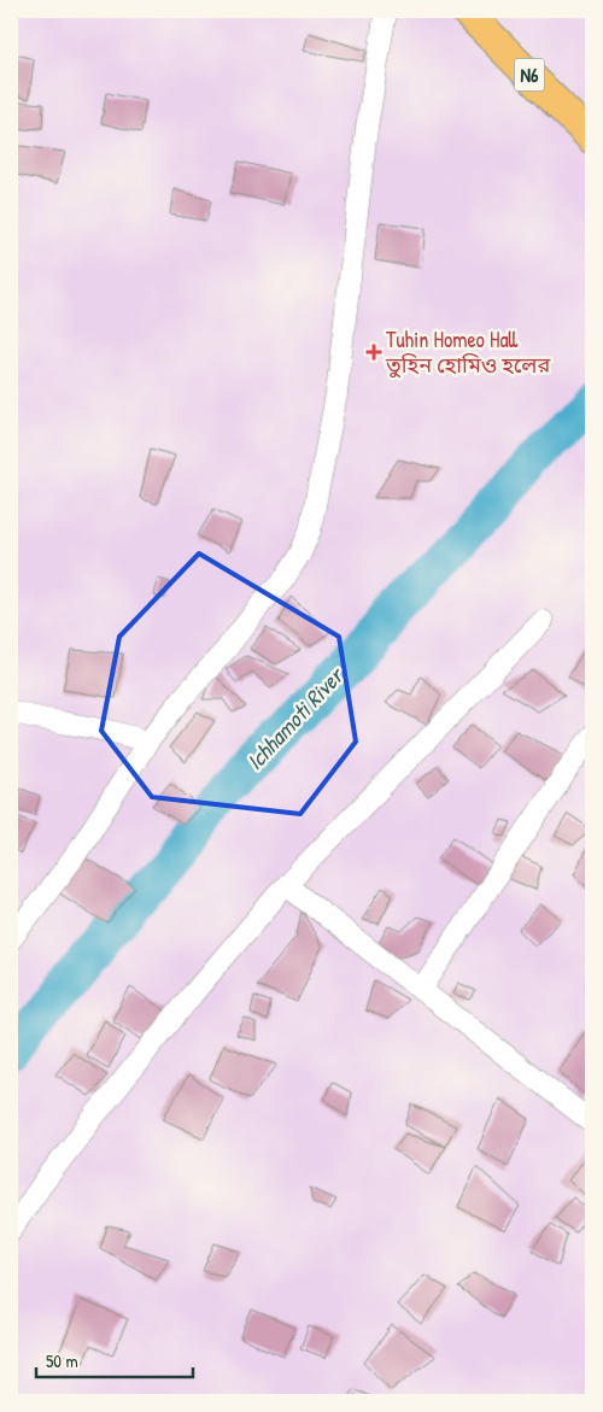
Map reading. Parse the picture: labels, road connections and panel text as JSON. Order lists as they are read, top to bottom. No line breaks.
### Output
{"streets":{"highway":["N6"]},"water":["Ichhamoti River"],"places":{"health":["Tuhin Homeo Hall তুহিন হোমিও হলের"]},"scale_bar":"50 m"}
